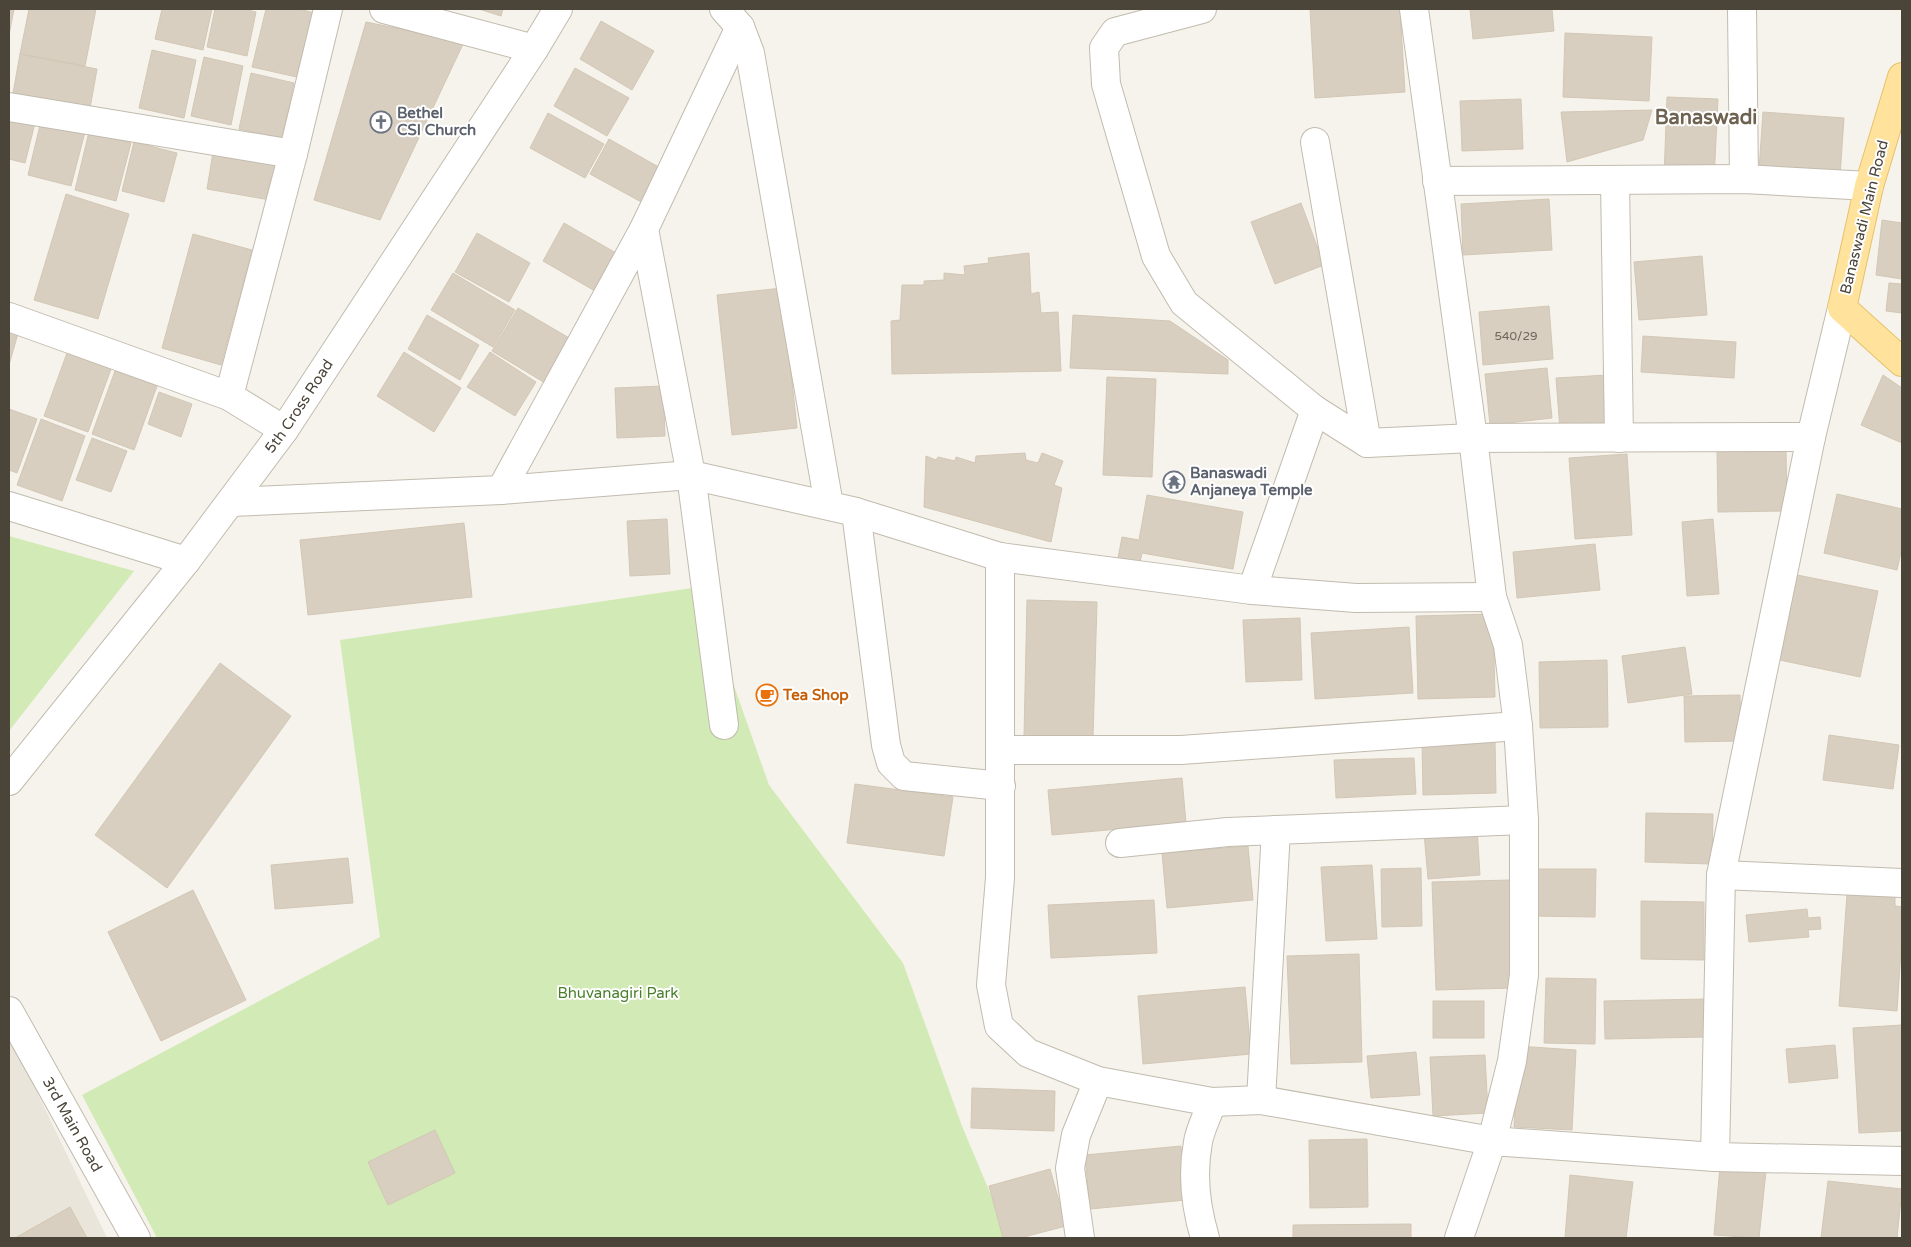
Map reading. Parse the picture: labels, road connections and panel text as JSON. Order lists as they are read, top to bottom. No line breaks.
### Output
{"streets":{"main road":["Banaswadi Main Road"],"street":["5th Cross Road","3rd Main Road"]},"districts":["Banaswadi"],"parks":["Bhuvanagiri Park"],"places":{"church":["Bethel CSI Church"],"temple":["Banaswadi Anjaneya Temple"],"cafe":["Tea Shop"]},"house_numbers":["540/29"]}
